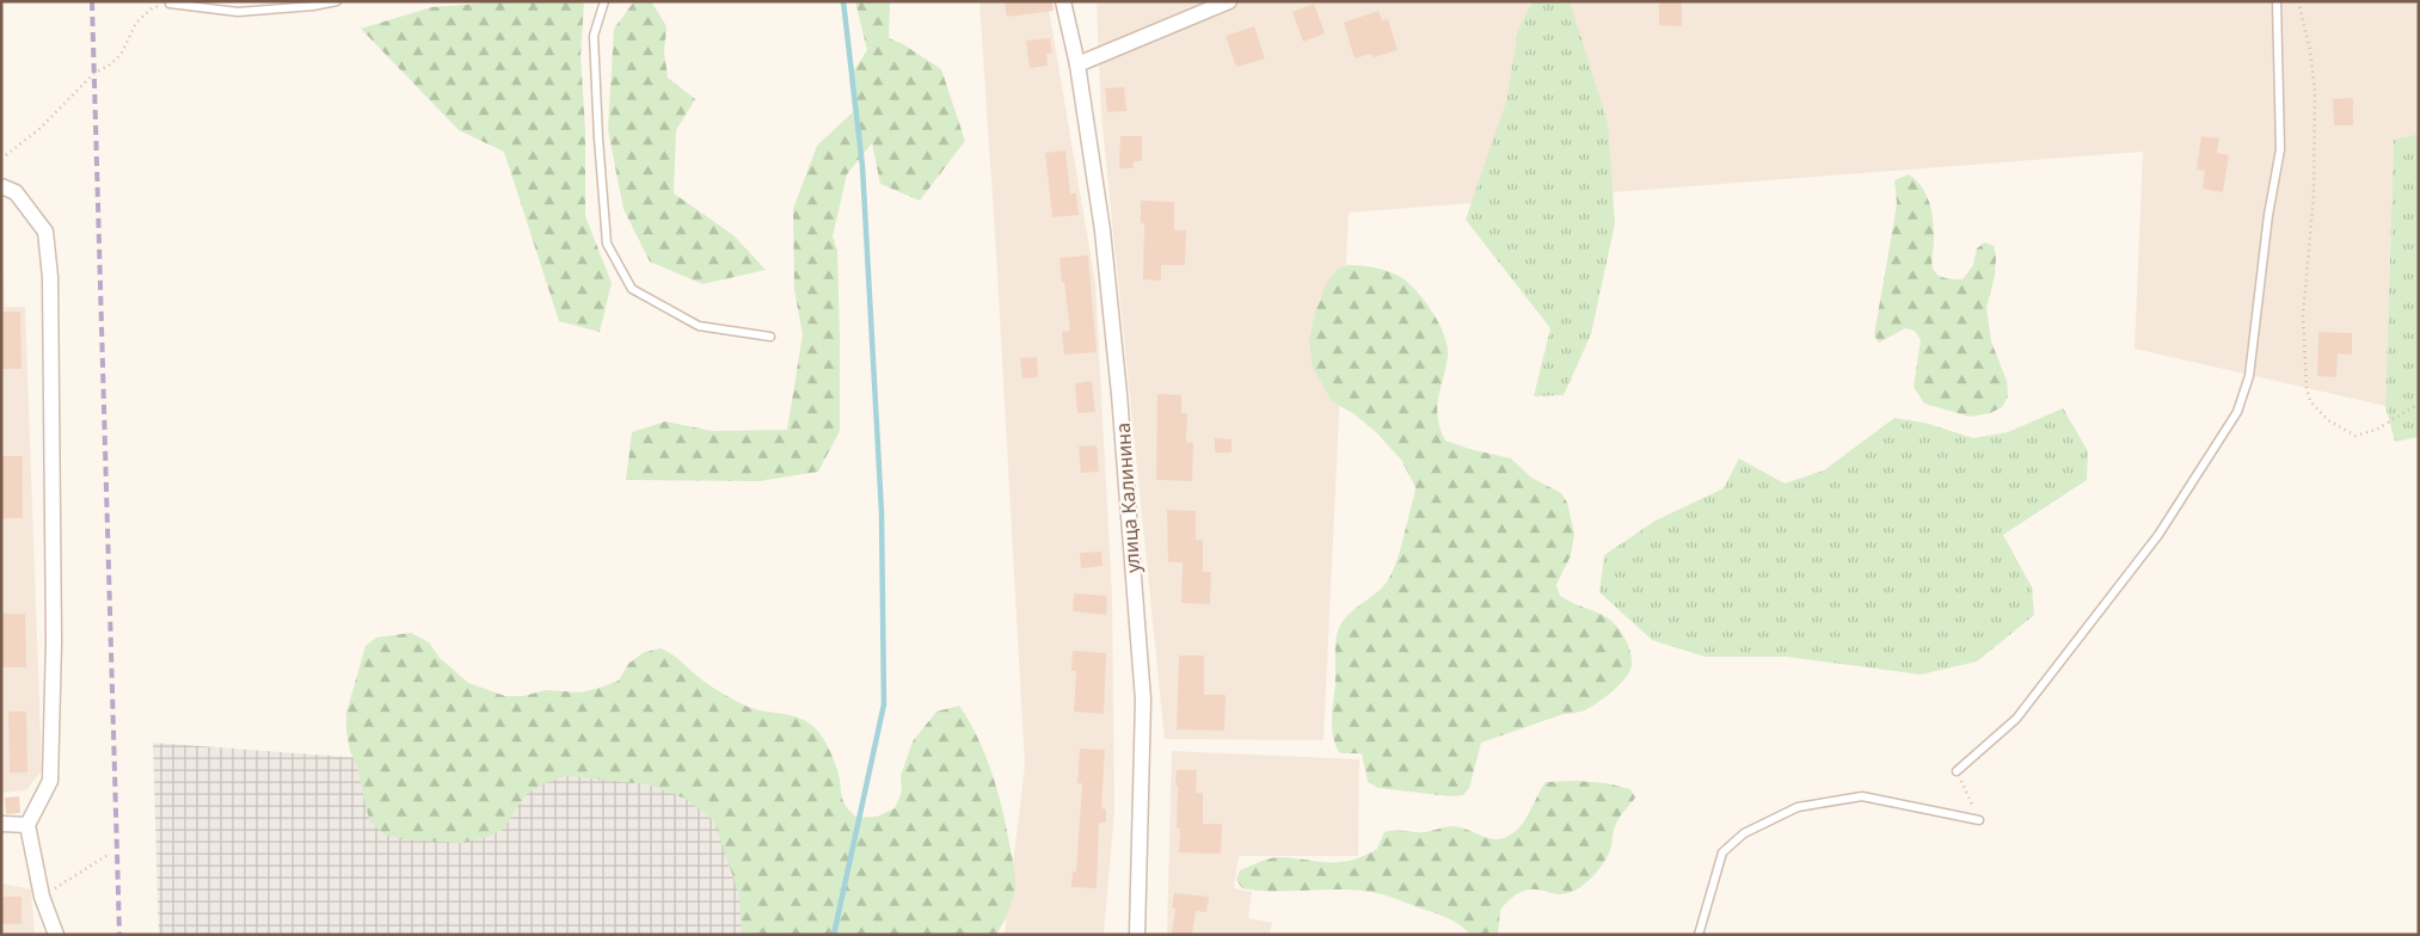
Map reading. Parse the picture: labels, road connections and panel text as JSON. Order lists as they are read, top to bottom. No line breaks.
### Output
{"streets":{"street":["улица Калинина"]}}
